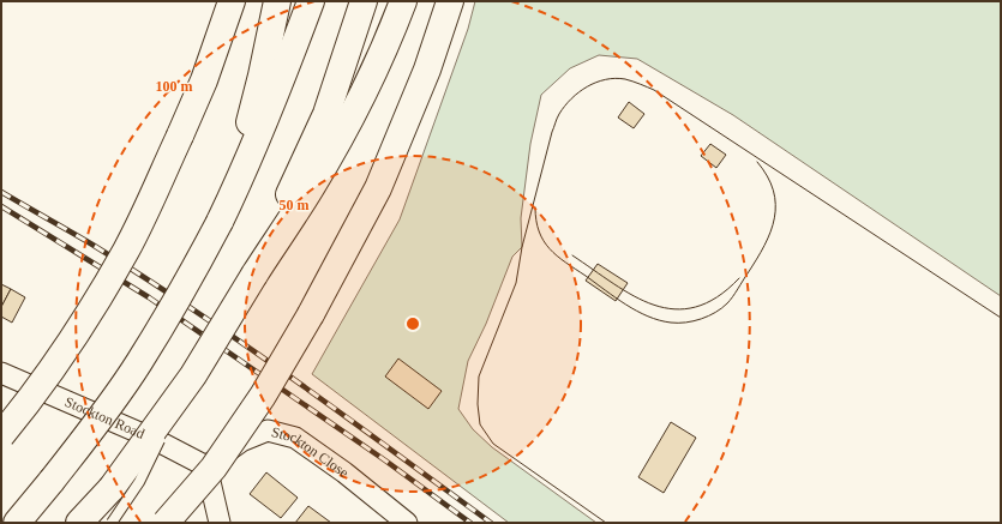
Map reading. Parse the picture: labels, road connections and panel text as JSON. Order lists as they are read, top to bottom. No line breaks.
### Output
{"streets":{"street":["Stockton Road","Stockton Close"]},"crossings":[["Stockton Road","Stockton Close"]],"rings":["100 m","50 m"]}
